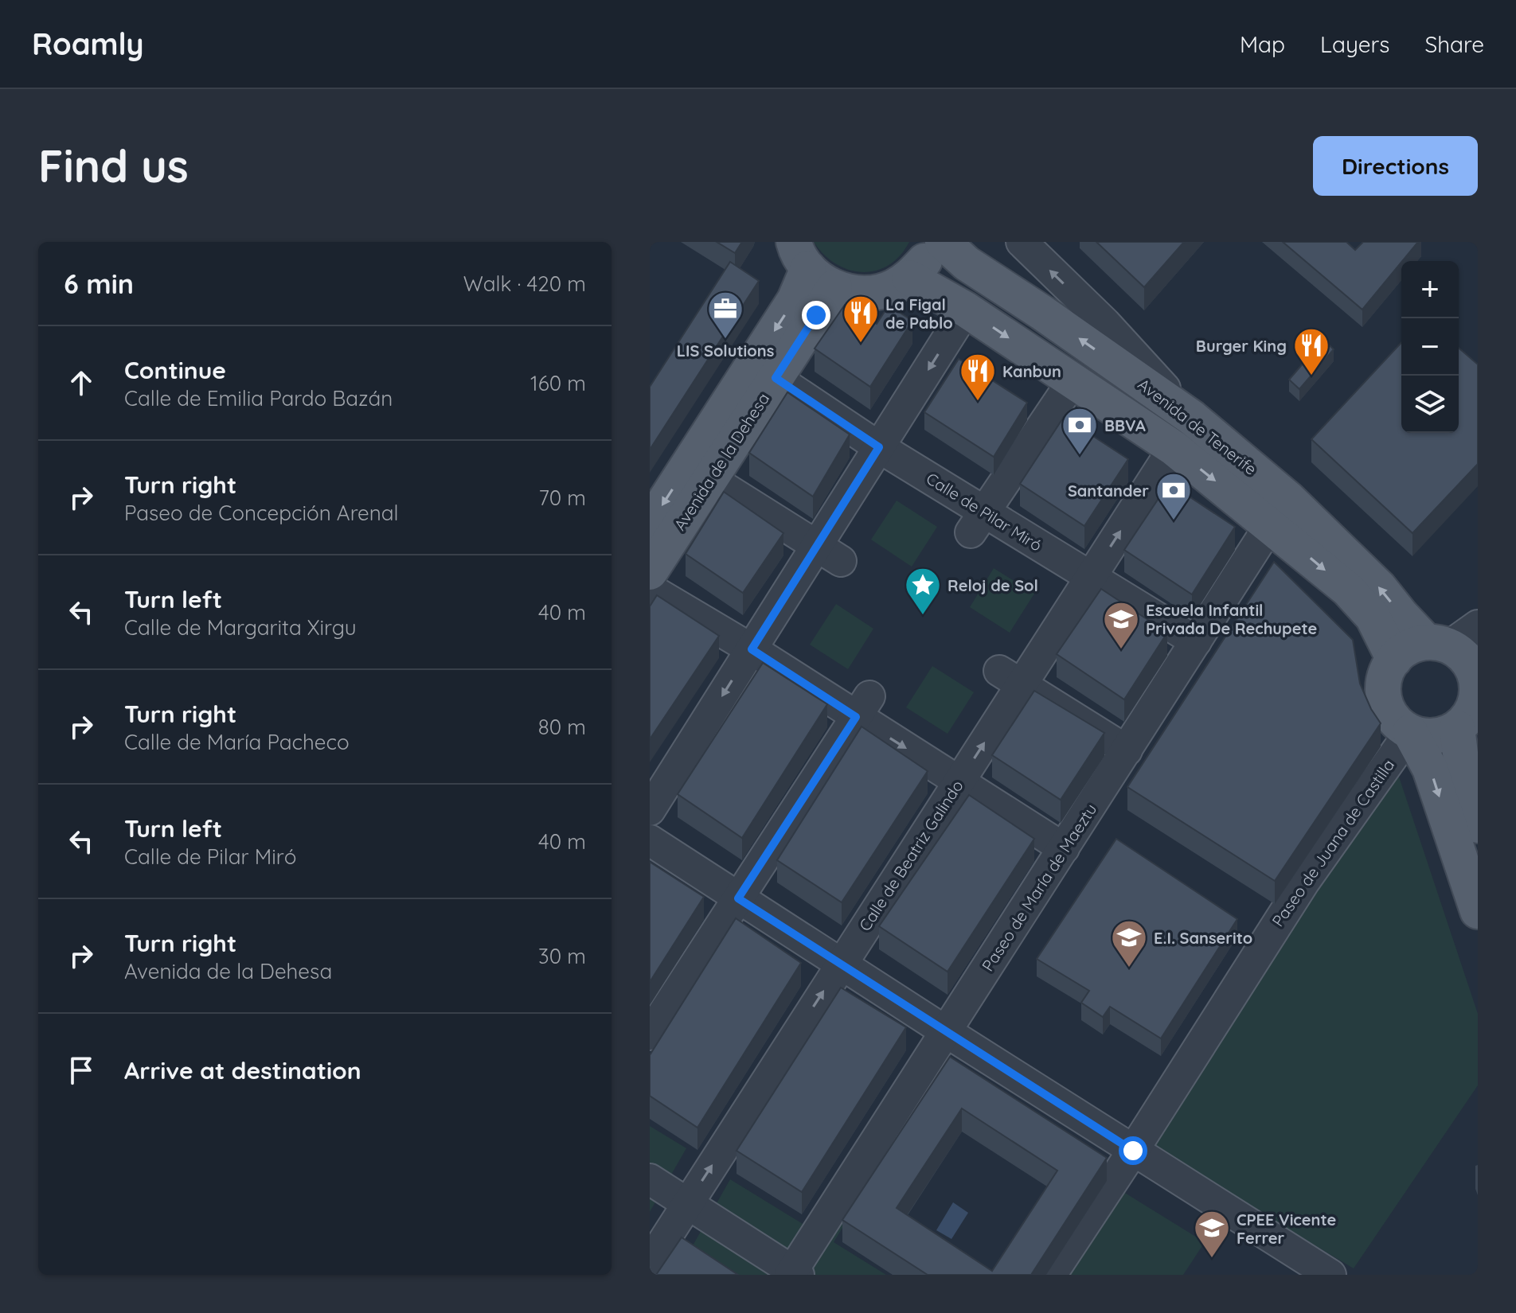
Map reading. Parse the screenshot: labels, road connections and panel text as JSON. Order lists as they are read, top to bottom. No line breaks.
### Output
{"streets":{"main road":["Avenida de Tenerife","Avenida de la Dehesa"],"street":["Calle de Pilar Miró","Paseo de Juana de Castilla","Calle de Beatriz Galindo","Paseo de María de Maeztu"]},"crossings":[["Avenida de Tenerife","Paseo de Juana de Castilla"],["Avenida de Tenerife","Calle de Beatriz Galindo"],["Avenida de Tenerife","Paseo de María de Maeztu"],["Avenida de la Dehesa","Calle de Pilar Miró"],["Calle de Pilar Miró","Calle de Beatriz Galindo"],["Calle de Pilar Miró","Paseo de María de Maeztu"]],"places":{"office":["LIS Solutions"],"restaurant":["La Figal de Pablo","Burger King","Kanbun"],"bank":["BBVA","Santander"],"place":["Reloj de Sol"],"school or university":["Escuela Infantil Privada De Rechupete","E.I. Sanserito","CPEE Vicente Ferrer"]},"page":{"header":"Roamly","nav":["Map","Layers","Share"],"buttons":"Directions","title":"Find us","heading":["6 min","Walk · 420 m"],"map_buttons":["+","−"],"list":[["Continue","Calle de Emilia Pardo Bazán","160 m"],["Turn right","Paseo de Concepción Arenal","70 m"],["Turn left","Calle de Margarita Xirgu","40 m"],["Turn right","Calle de María Pacheco","80 m"],["Turn left","Calle de Pilar Miró","40 m"],["Turn right","Avenida de la Dehesa","30 m"],"Arrive at destination"]}}
